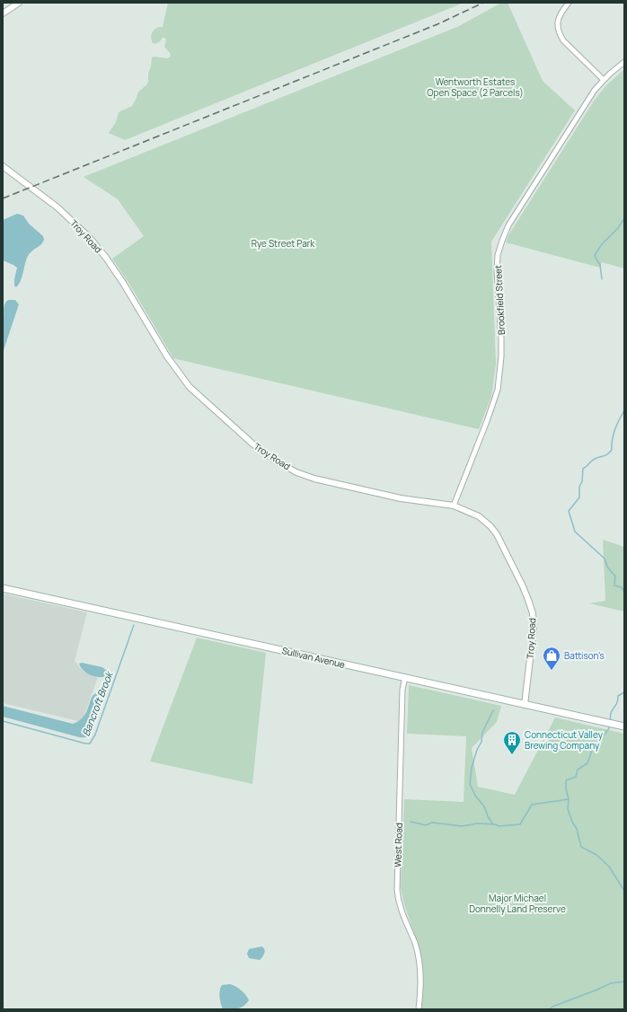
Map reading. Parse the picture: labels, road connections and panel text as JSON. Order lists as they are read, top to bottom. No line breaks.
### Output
{"streets":{"main road":["Sullivan Avenue"],"street":["Troy Road","Brookfield Street","West Road"]},"crossings":[["Troy Road","Brookfield Street"],["Troy Road","Sullivan Avenue"],["Sullivan Avenue","West Road"]],"water":["Bancroft Brook"],"parks":["Wentworth Estates Open Space (2 Parcels)","Rye Street Park","Major Michael Donnelly Land Preserve"],"places":{"shop":["Battison's"],"building":["Connecticut Valley Brewing Company"]}}
